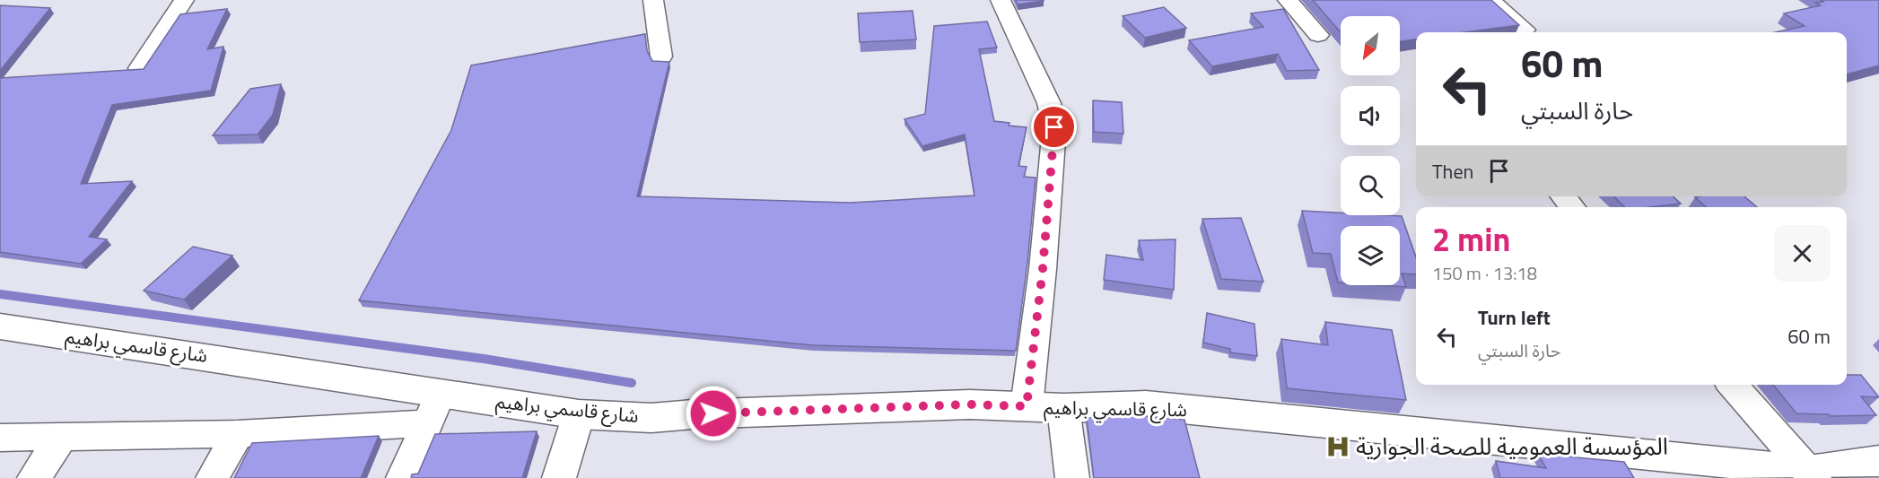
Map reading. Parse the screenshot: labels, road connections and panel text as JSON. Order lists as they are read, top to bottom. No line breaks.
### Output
{"streets":{"street":["شارع قاسمي براهيم"]},"places":{"hospital":["المؤسسة العمومية للصحة الجوارية"]},"north":"bottom left","page":{"turn":["60 m","حارة السبتي"],"then":"Then","heading":["2 min","150 m · 13:18"],"list":[{"name":"Turn left","note":"حارة السبتي","value":"60 m"}]}}
